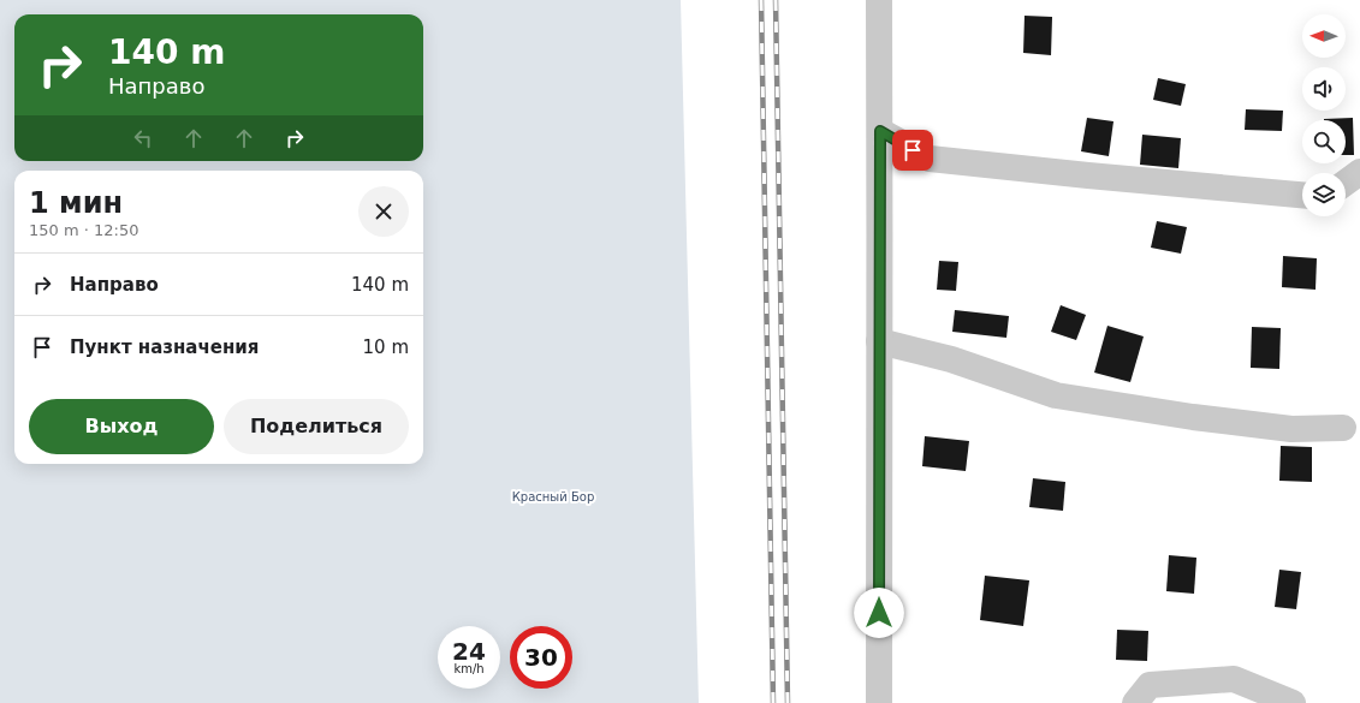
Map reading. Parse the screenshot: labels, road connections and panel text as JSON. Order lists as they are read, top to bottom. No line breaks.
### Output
{"parks":["Красный Бор"],"north":"left","page":{"turn":["140 m","Направо"],"heading":["1 мин","150 m · 12:50"],"list":[{"name":"Направо","value":"140 m"},{"name":"Пункт назначения","value":"10 m"}],"buttons":["Выход","Поделиться"],"speed":"24 km/h","limit":"30"}}
